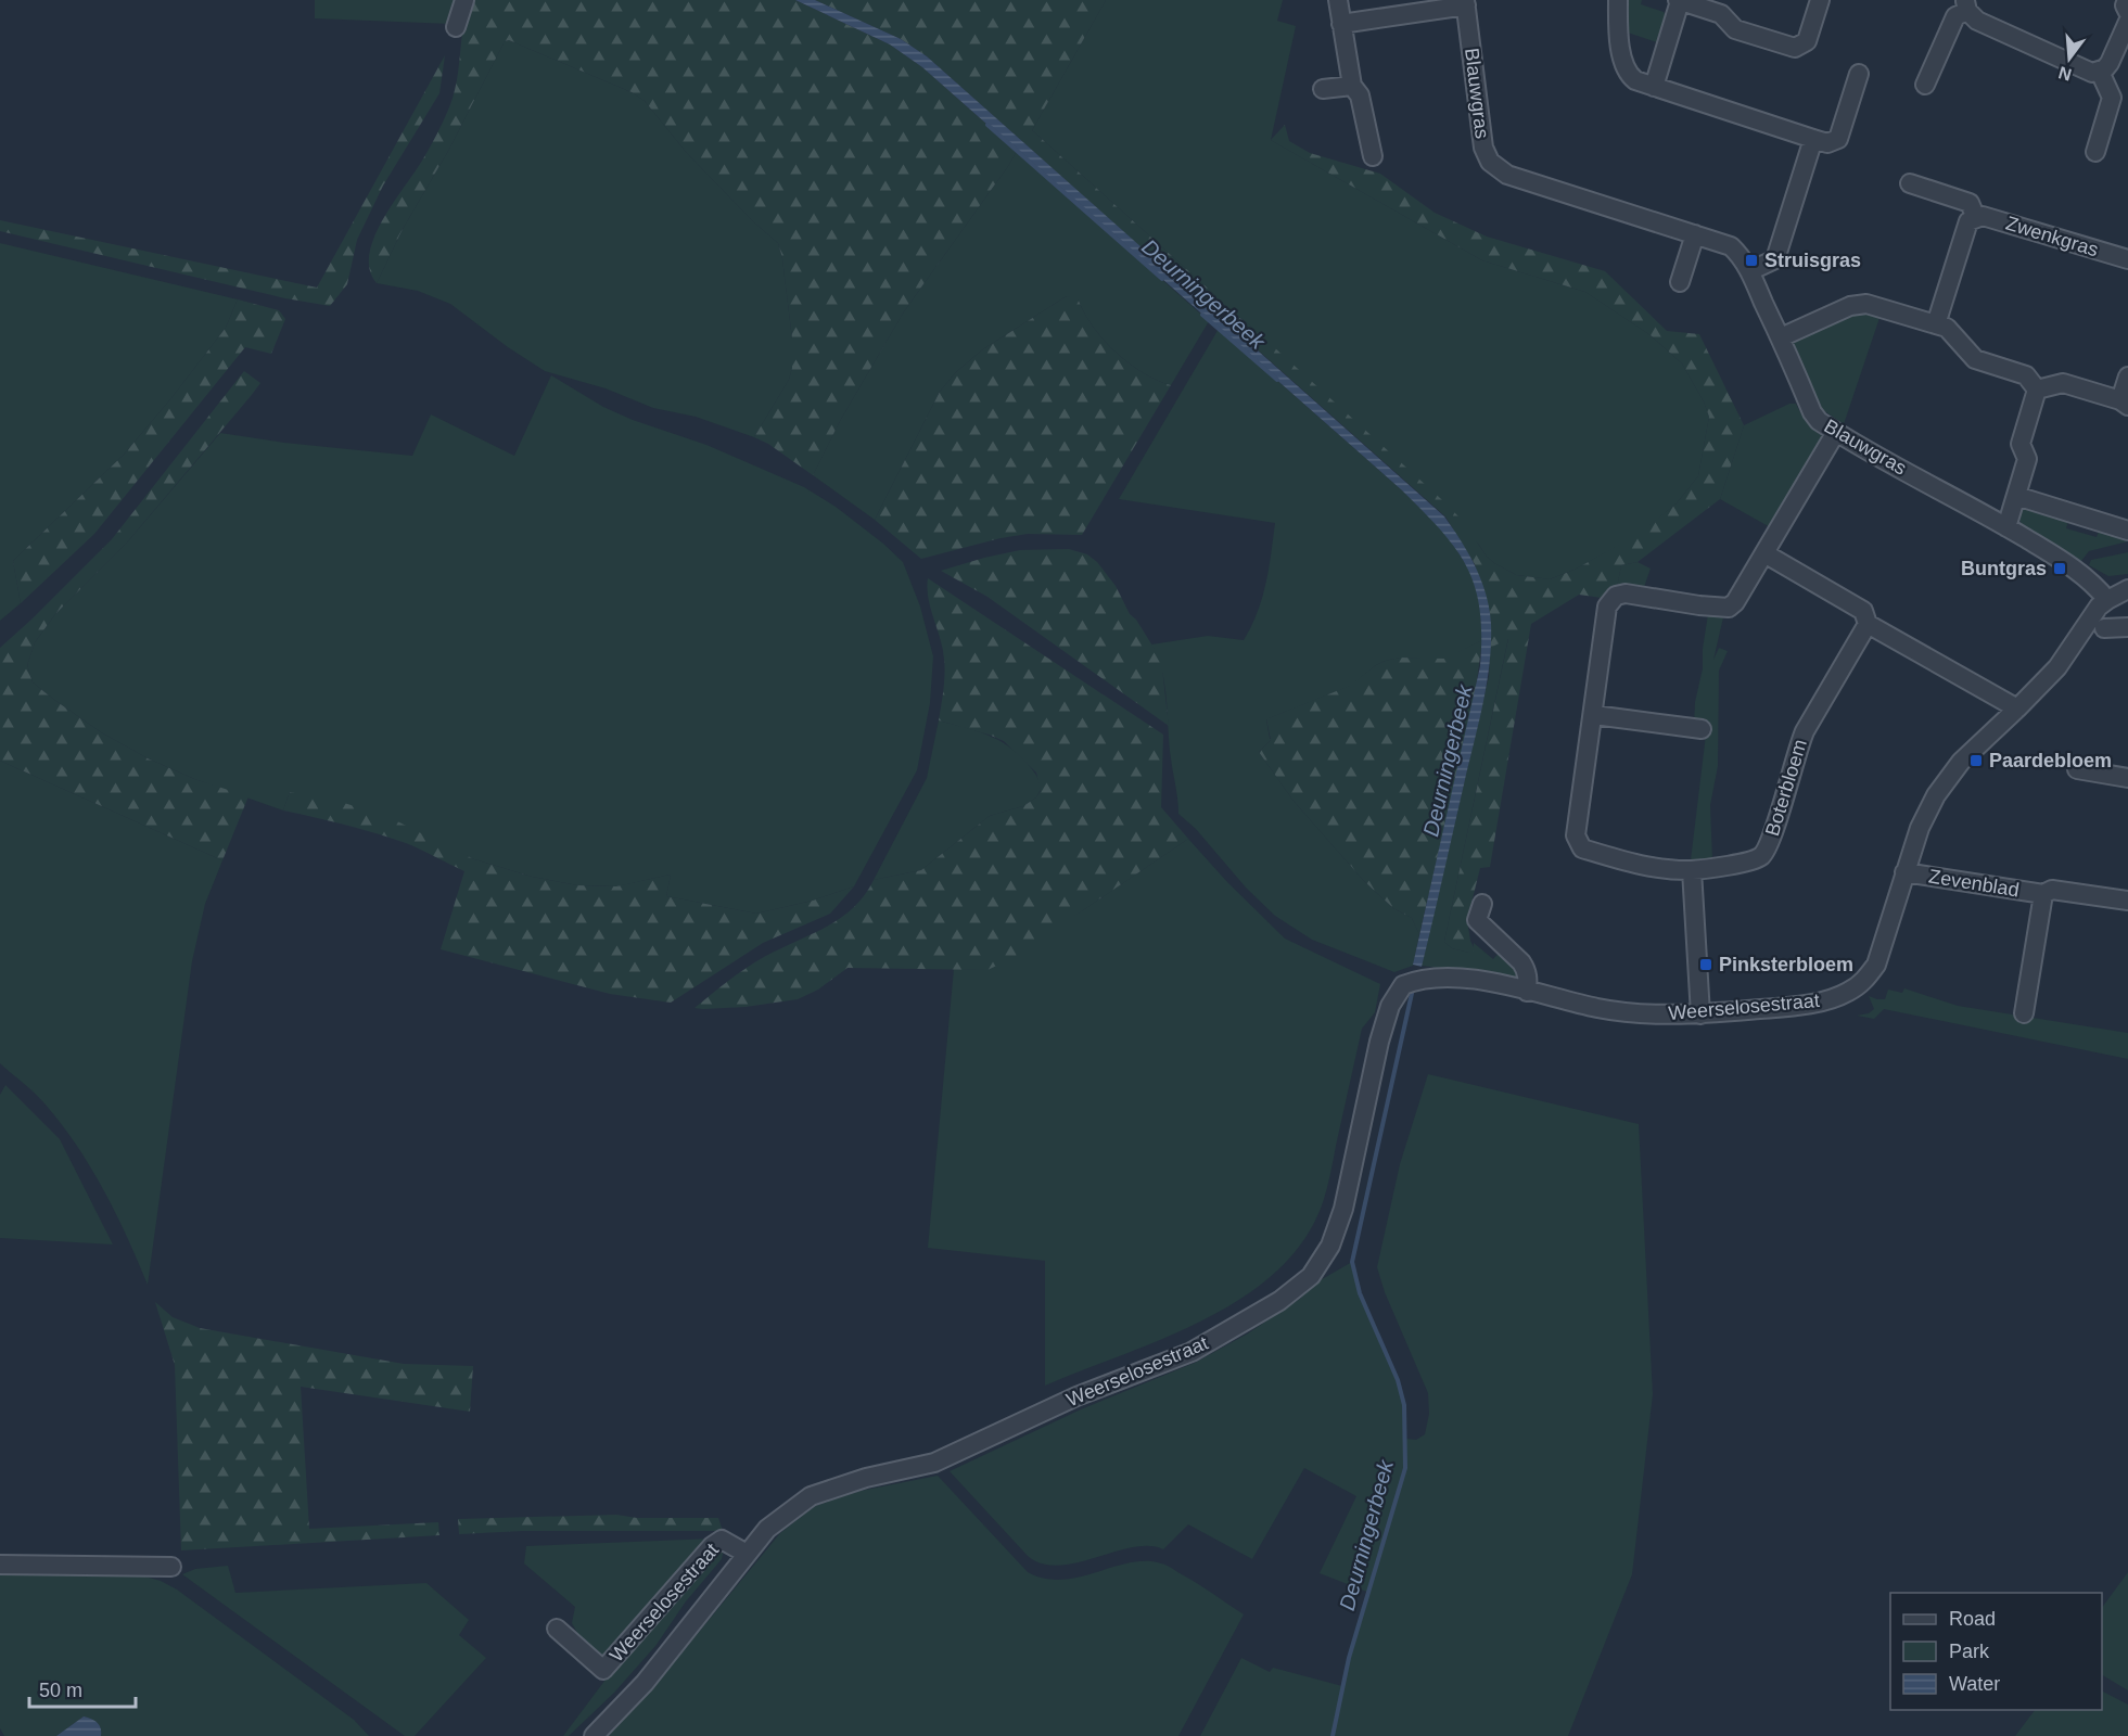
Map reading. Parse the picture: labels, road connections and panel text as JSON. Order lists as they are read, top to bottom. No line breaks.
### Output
{"streets":{"street":["Blauwgras","Zwenkgras","Boterbloem","Zevenblad","Weerselosestraat"]},"crossings":[["Blauwgras","Weerselosestraat"],["Zevenblad","Weerselosestraat"]],"water":["Deurningerbeek"],"places":{"transit":["Struisgras","Buntgras","Paardebloem","Pinksterbloem"]},"legend":["Road","Park","Water"],"scale_bar":"50 m","north":"bottom"}
